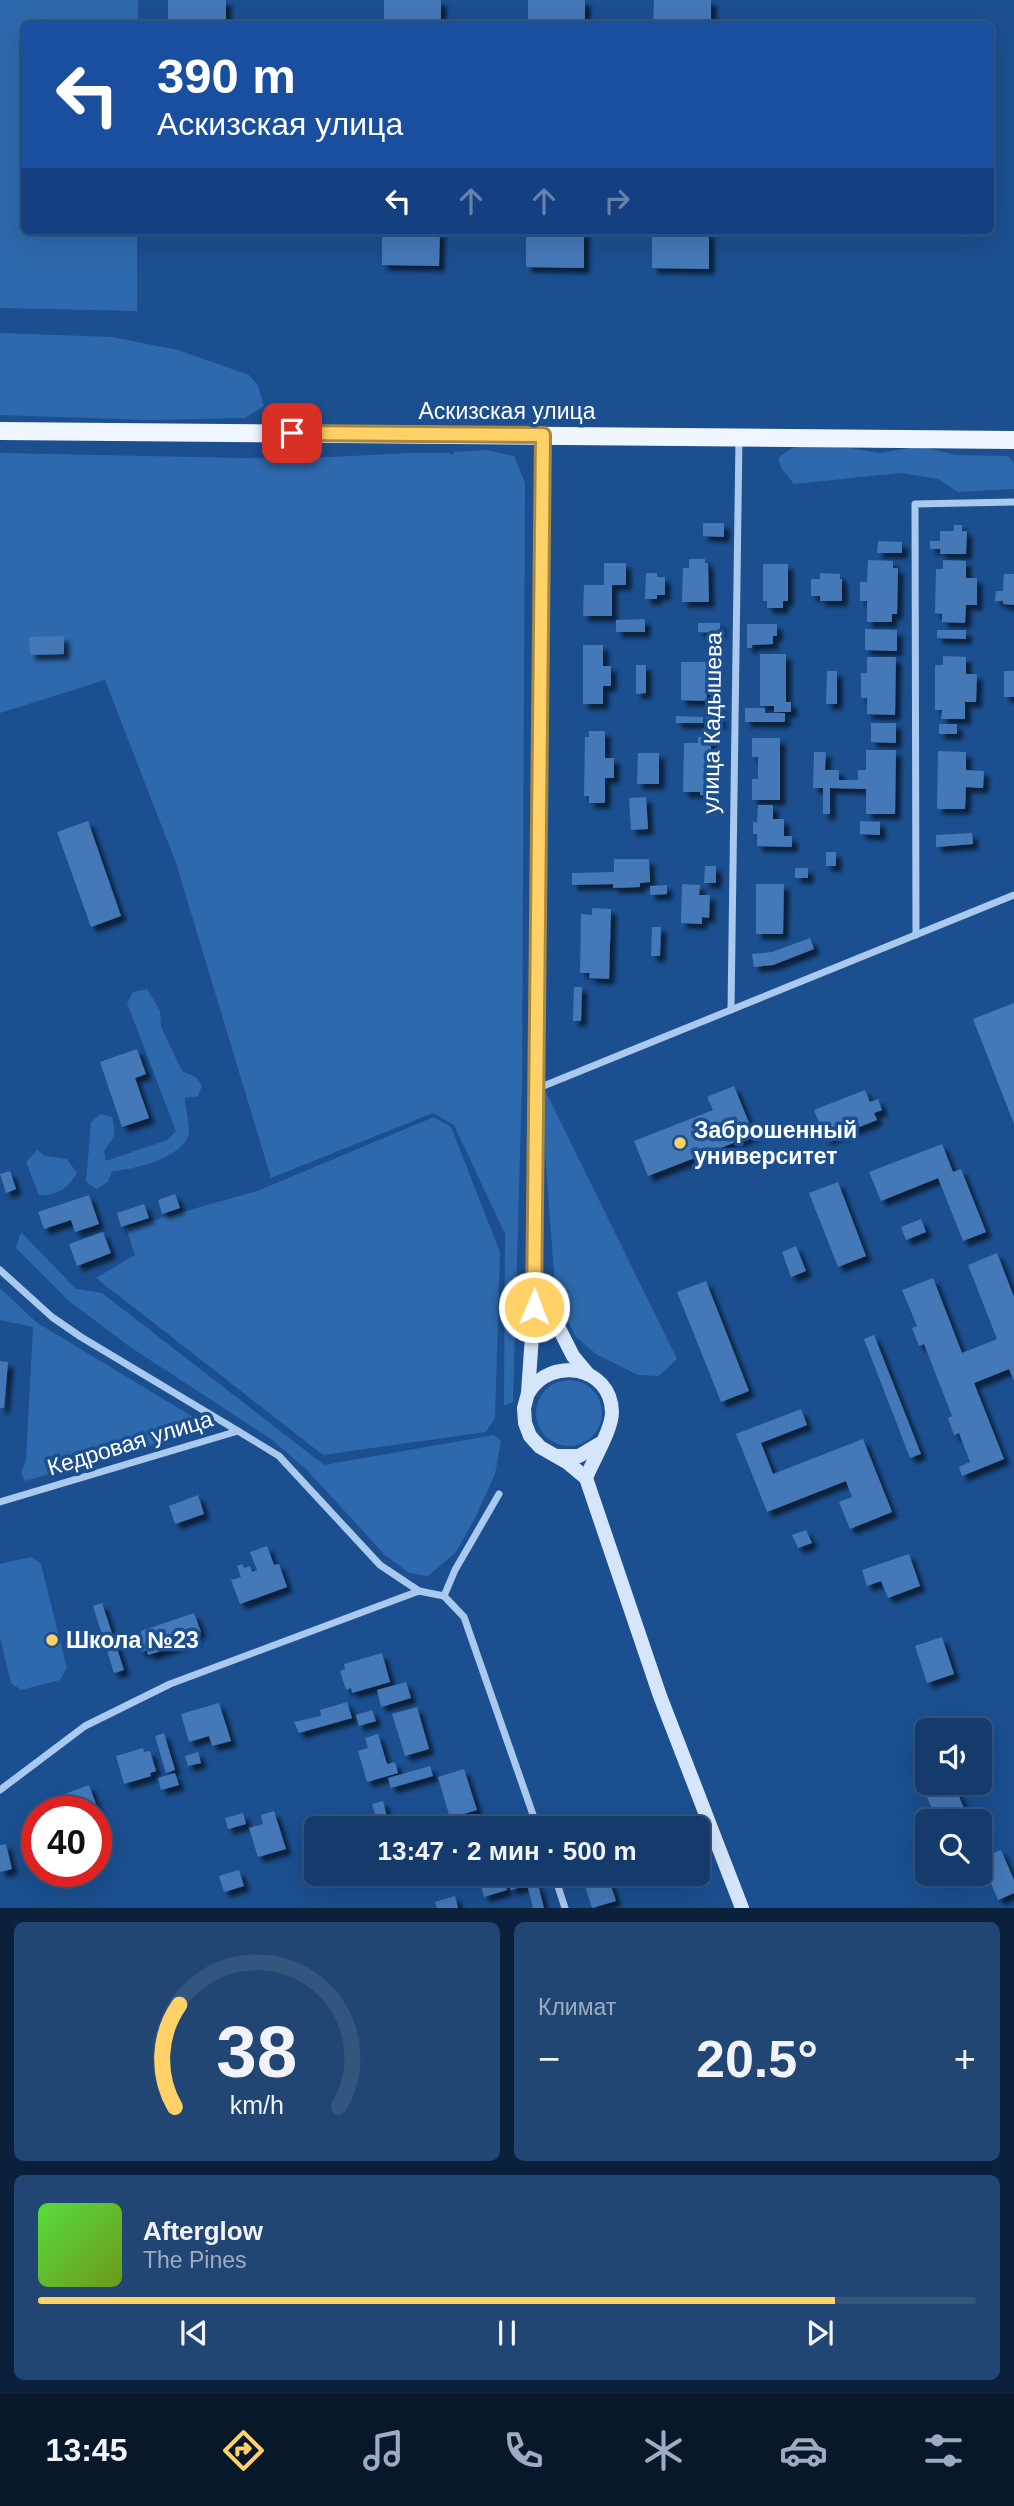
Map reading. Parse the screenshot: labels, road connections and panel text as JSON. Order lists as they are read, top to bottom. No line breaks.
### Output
{"streets":{"main road":["Аскизская улица"],"street":["улица Кадышева","Кедровая улица"]},"crossings":[["Аскизская улица","улица Кадышева"]],"places":["Заброшенный университет","Школа №23"],"page":{"turn":["390 m","Аскизская улица"],"limit":"40","trip":"13:47 · 2 мин · 500 m","tile":"Климат","heat":["−","20.5°","+"],"song":["Afterglow","The Pines"],"tabs":"13:45","gauge":["38","km/h"]}}
